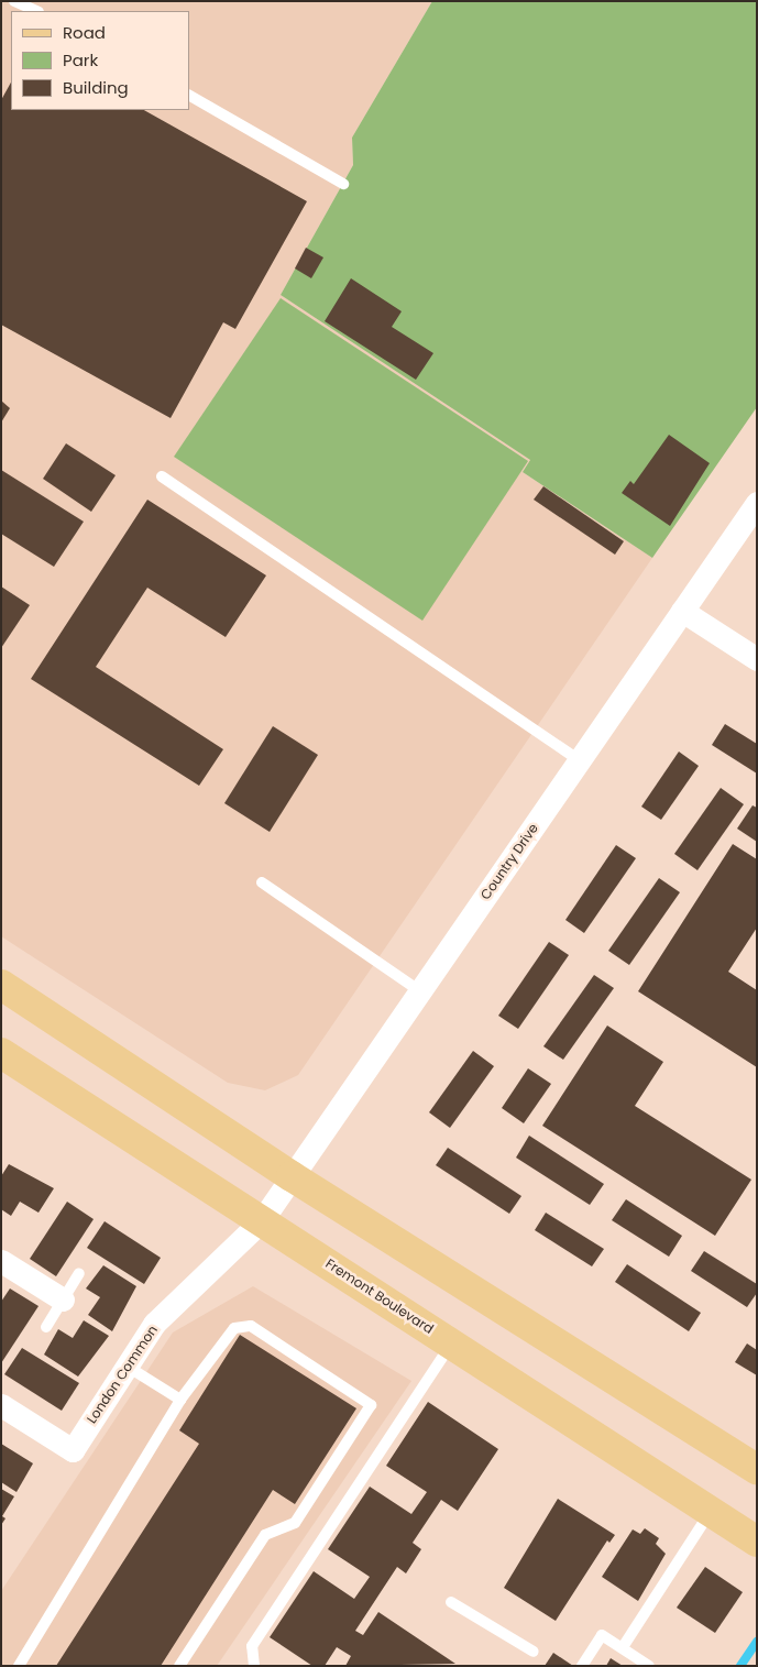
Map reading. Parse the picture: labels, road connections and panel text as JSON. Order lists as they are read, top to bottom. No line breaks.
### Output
{"streets":{"main road":["Fremont Boulevard"],"street":["Country Drive","London Common"]},"crossings":[["Country Drive","Fremont Boulevard"],["Country Drive","London Common"],["Fremont Boulevard","London Common"]],"legend":["Road","Park","Building"]}
